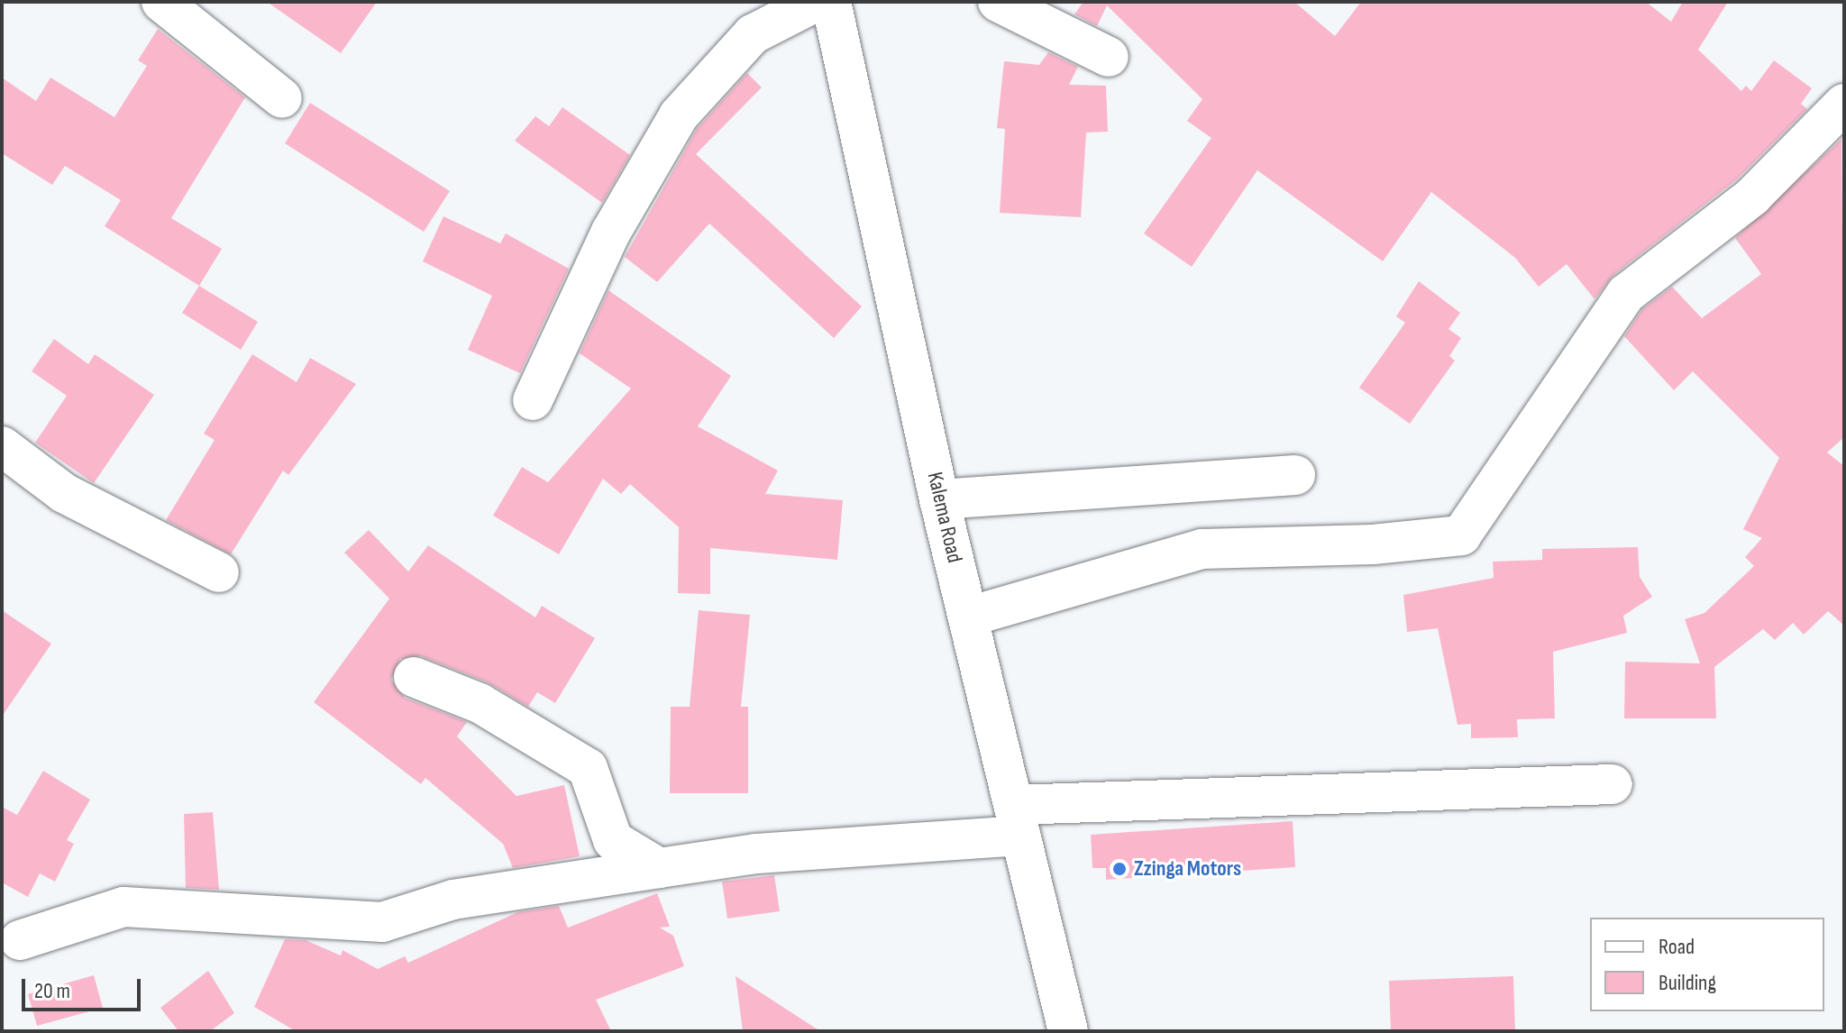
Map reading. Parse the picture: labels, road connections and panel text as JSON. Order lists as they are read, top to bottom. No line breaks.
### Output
{"streets":{"street":["Kalema Road"]},"places":["Zzinga Motors"],"legend":["Road","Building"],"scale_bar":"20 m"}
